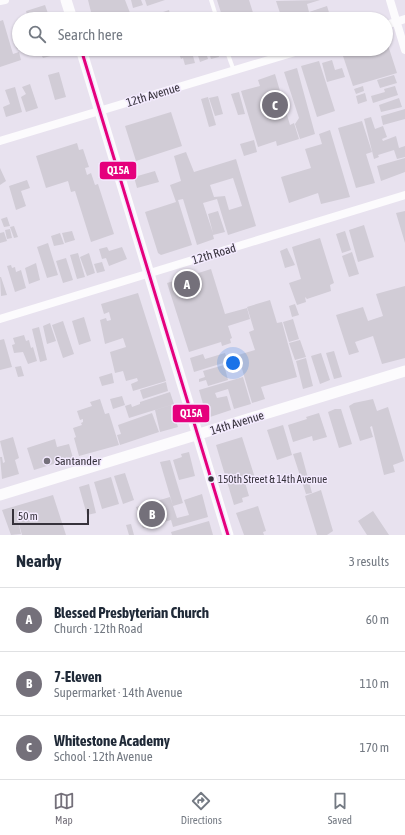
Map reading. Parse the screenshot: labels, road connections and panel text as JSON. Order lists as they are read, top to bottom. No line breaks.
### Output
{"streets":{"street":["12th Avenue","12th Road","14th Avenue"]},"places":["Santander","150th Street & 14th Avenue"],"lines":["transit line Q15A"],"scale_bar":"50 m","page":{"search":"Search here","pins":["C","A","B"],"scale":"50 m","heading":["Nearby","3 results"],"list":[{"mark":"A","name":"Blessed Presbyterian Church","note":"Church · 12th Road","value":"60 m"},{"mark":"B","name":"7-Eleven","note":"Supermarket · 14th Avenue","value":"110 m"},{"mark":"C","name":"Whitestone Academy","note":"School · 12th Avenue","value":"170 m"}],"nav":["Map","Directions","Saved"]}}
